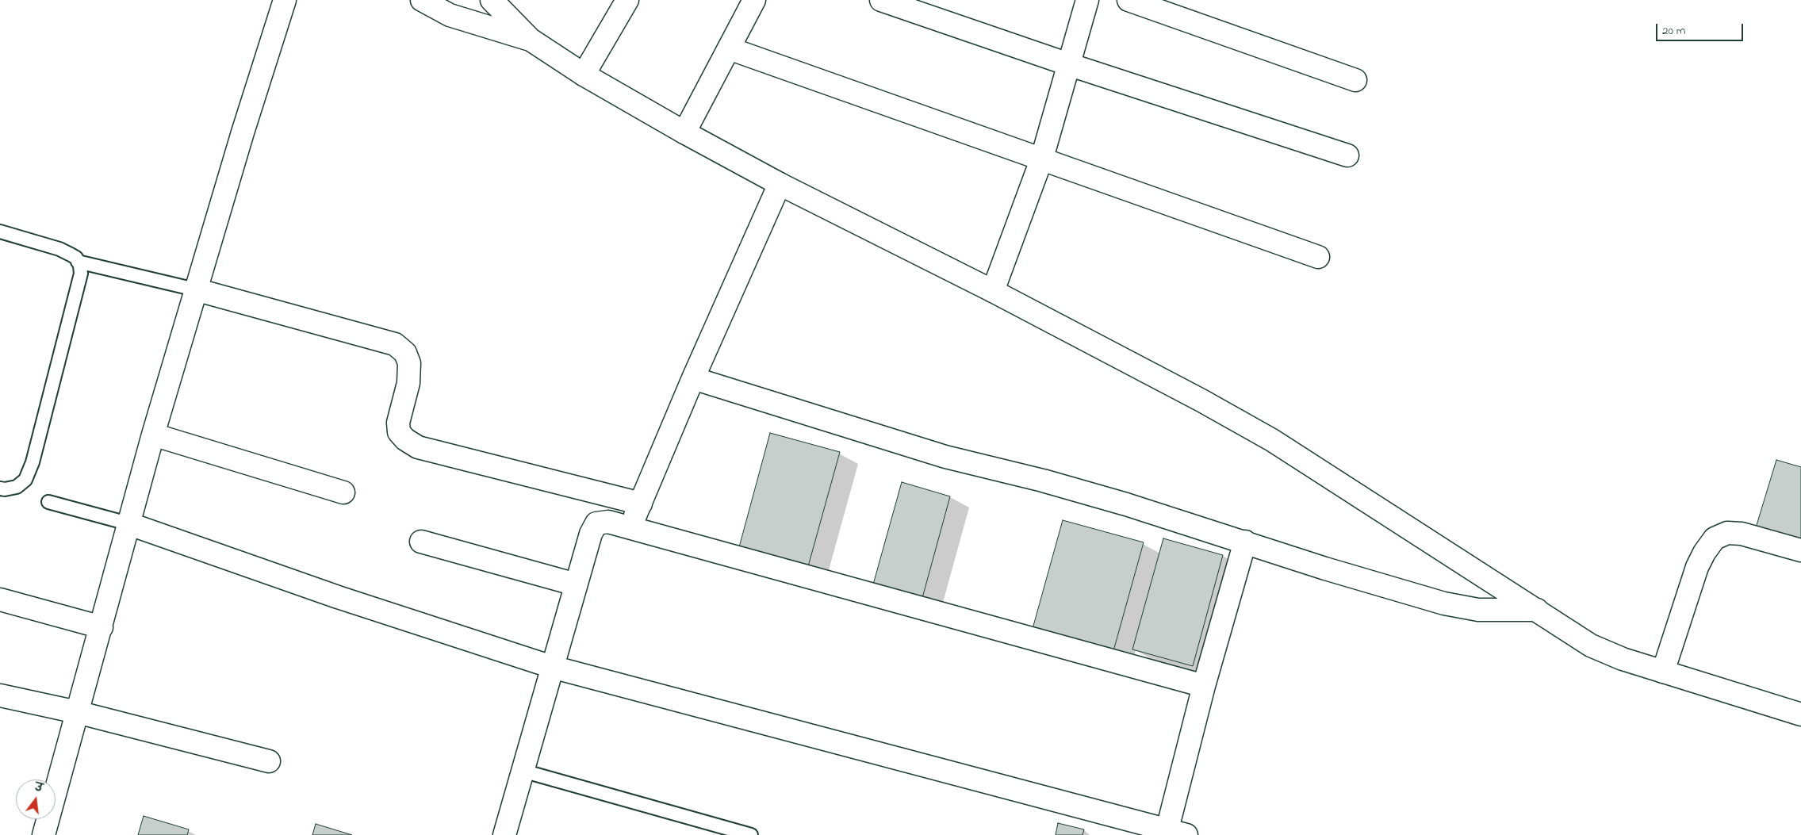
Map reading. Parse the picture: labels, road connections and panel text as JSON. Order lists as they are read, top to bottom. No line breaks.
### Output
{"scale_bar":"20 m","north":"top"}
